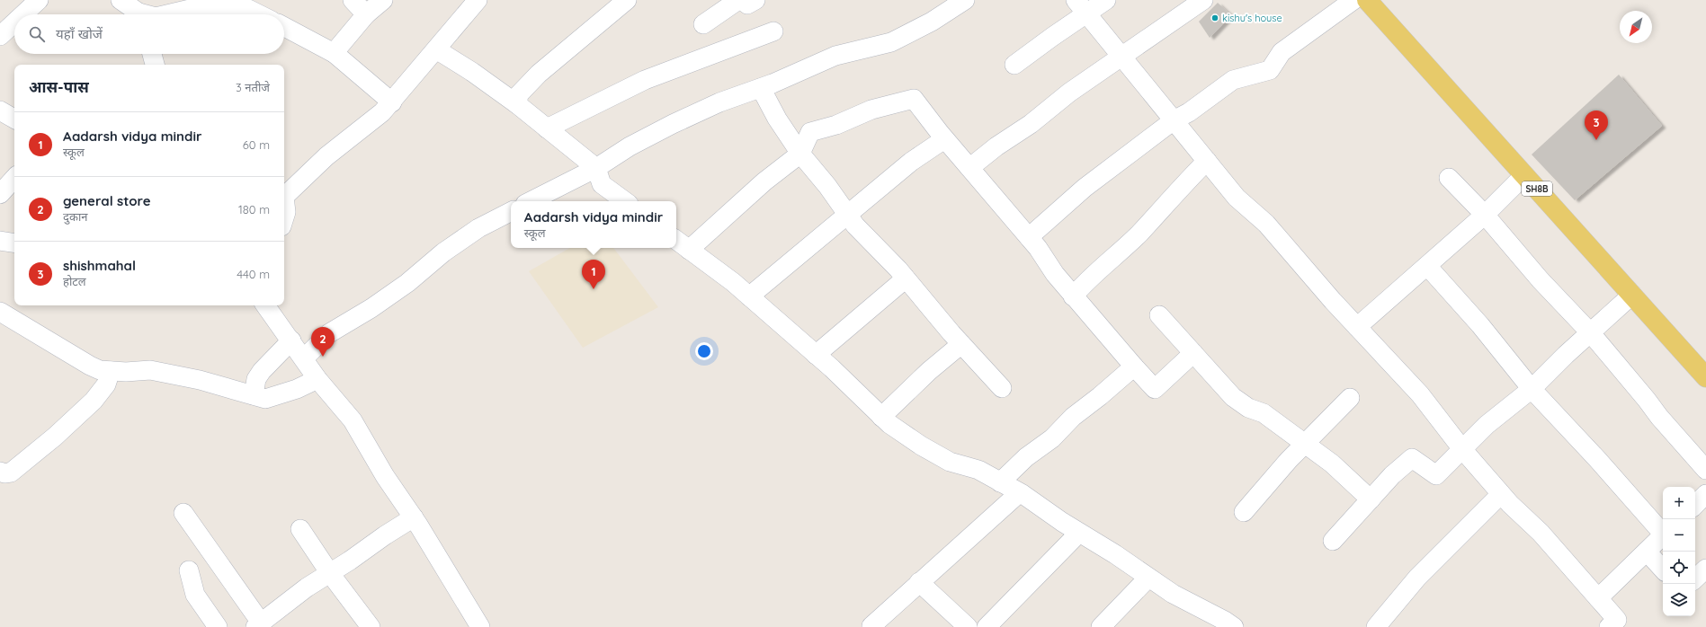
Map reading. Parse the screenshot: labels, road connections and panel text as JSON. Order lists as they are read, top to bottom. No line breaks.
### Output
{"streets":{"main road":["SH8B"]},"places":["kishu's house"],"north":"bottom left","page":{"search":"यहाँ खोजें","heading":["आस-पास","3 नतीजे"],"pins":["3","1","2"],"list":[{"mark":"1","name":"Aadarsh vidya mindir","note":"स्कूल","value":"60 m"},{"mark":"2","name":"general store","note":"दुकान","value":"180 m"},{"mark":"3","name":"shishmahal","note":"होटल","value":"440 m"}],"popup":["Aadarsh vidya mindir","स्कूल"],"map_buttons":["+","−"]}}
